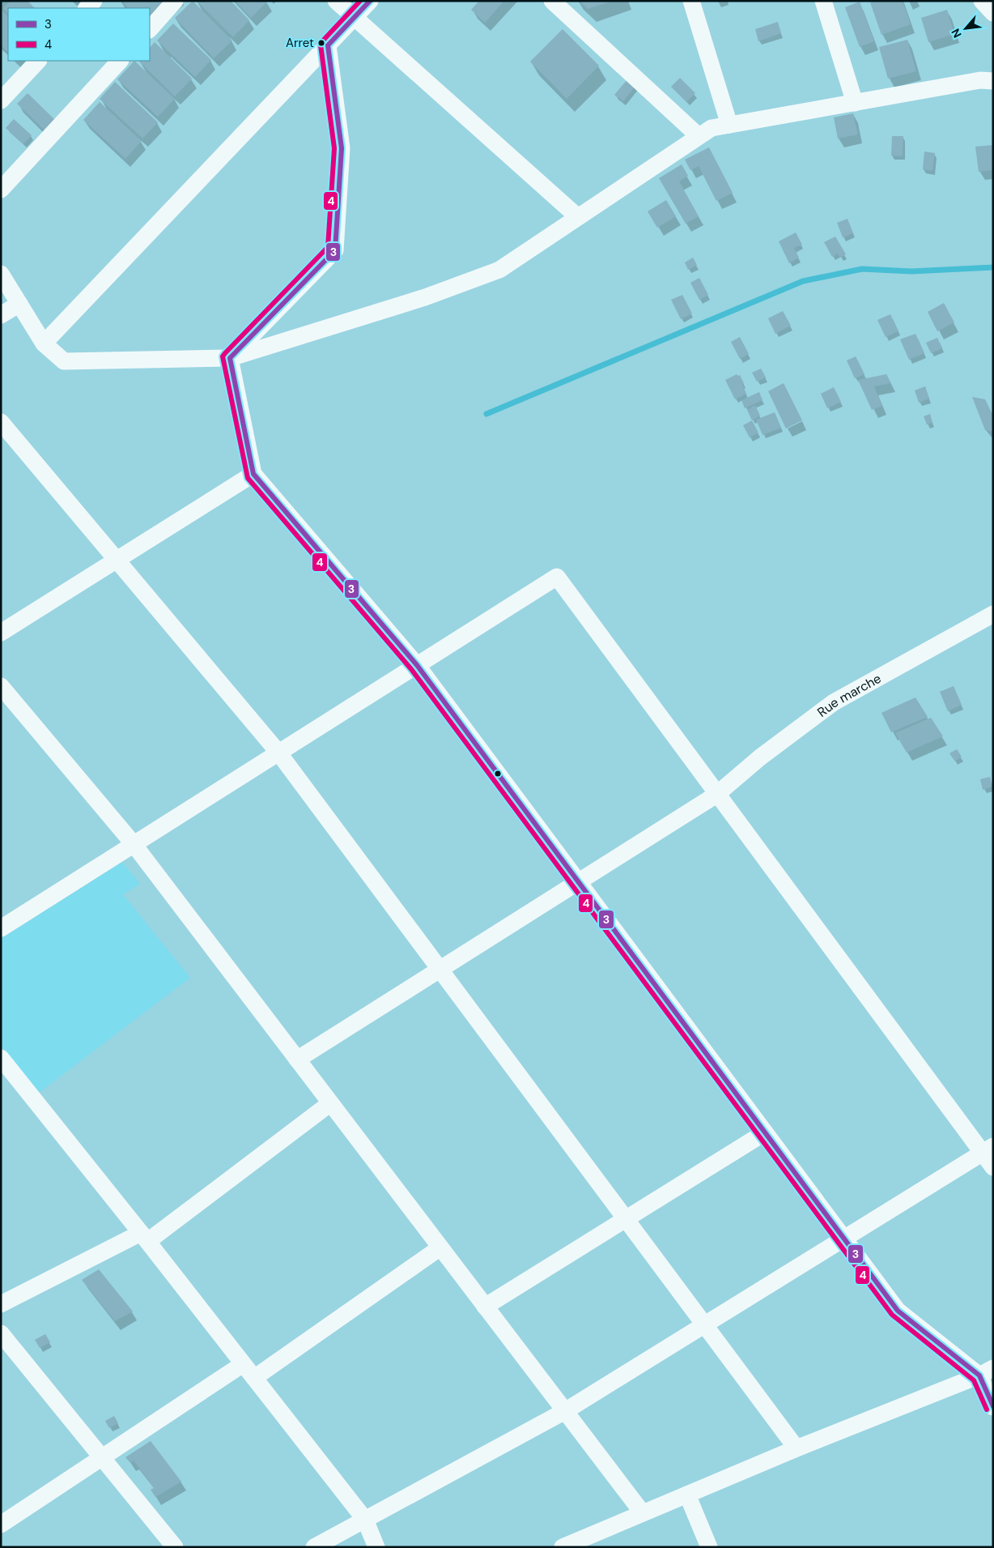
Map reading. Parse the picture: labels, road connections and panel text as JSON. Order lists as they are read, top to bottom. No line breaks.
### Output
{"streets":{"street":["Rue marche"]},"places":["Arret"],"lines":["transit line 3","transit line 4"],"legend":["3","4"],"north":"bottom left"}
